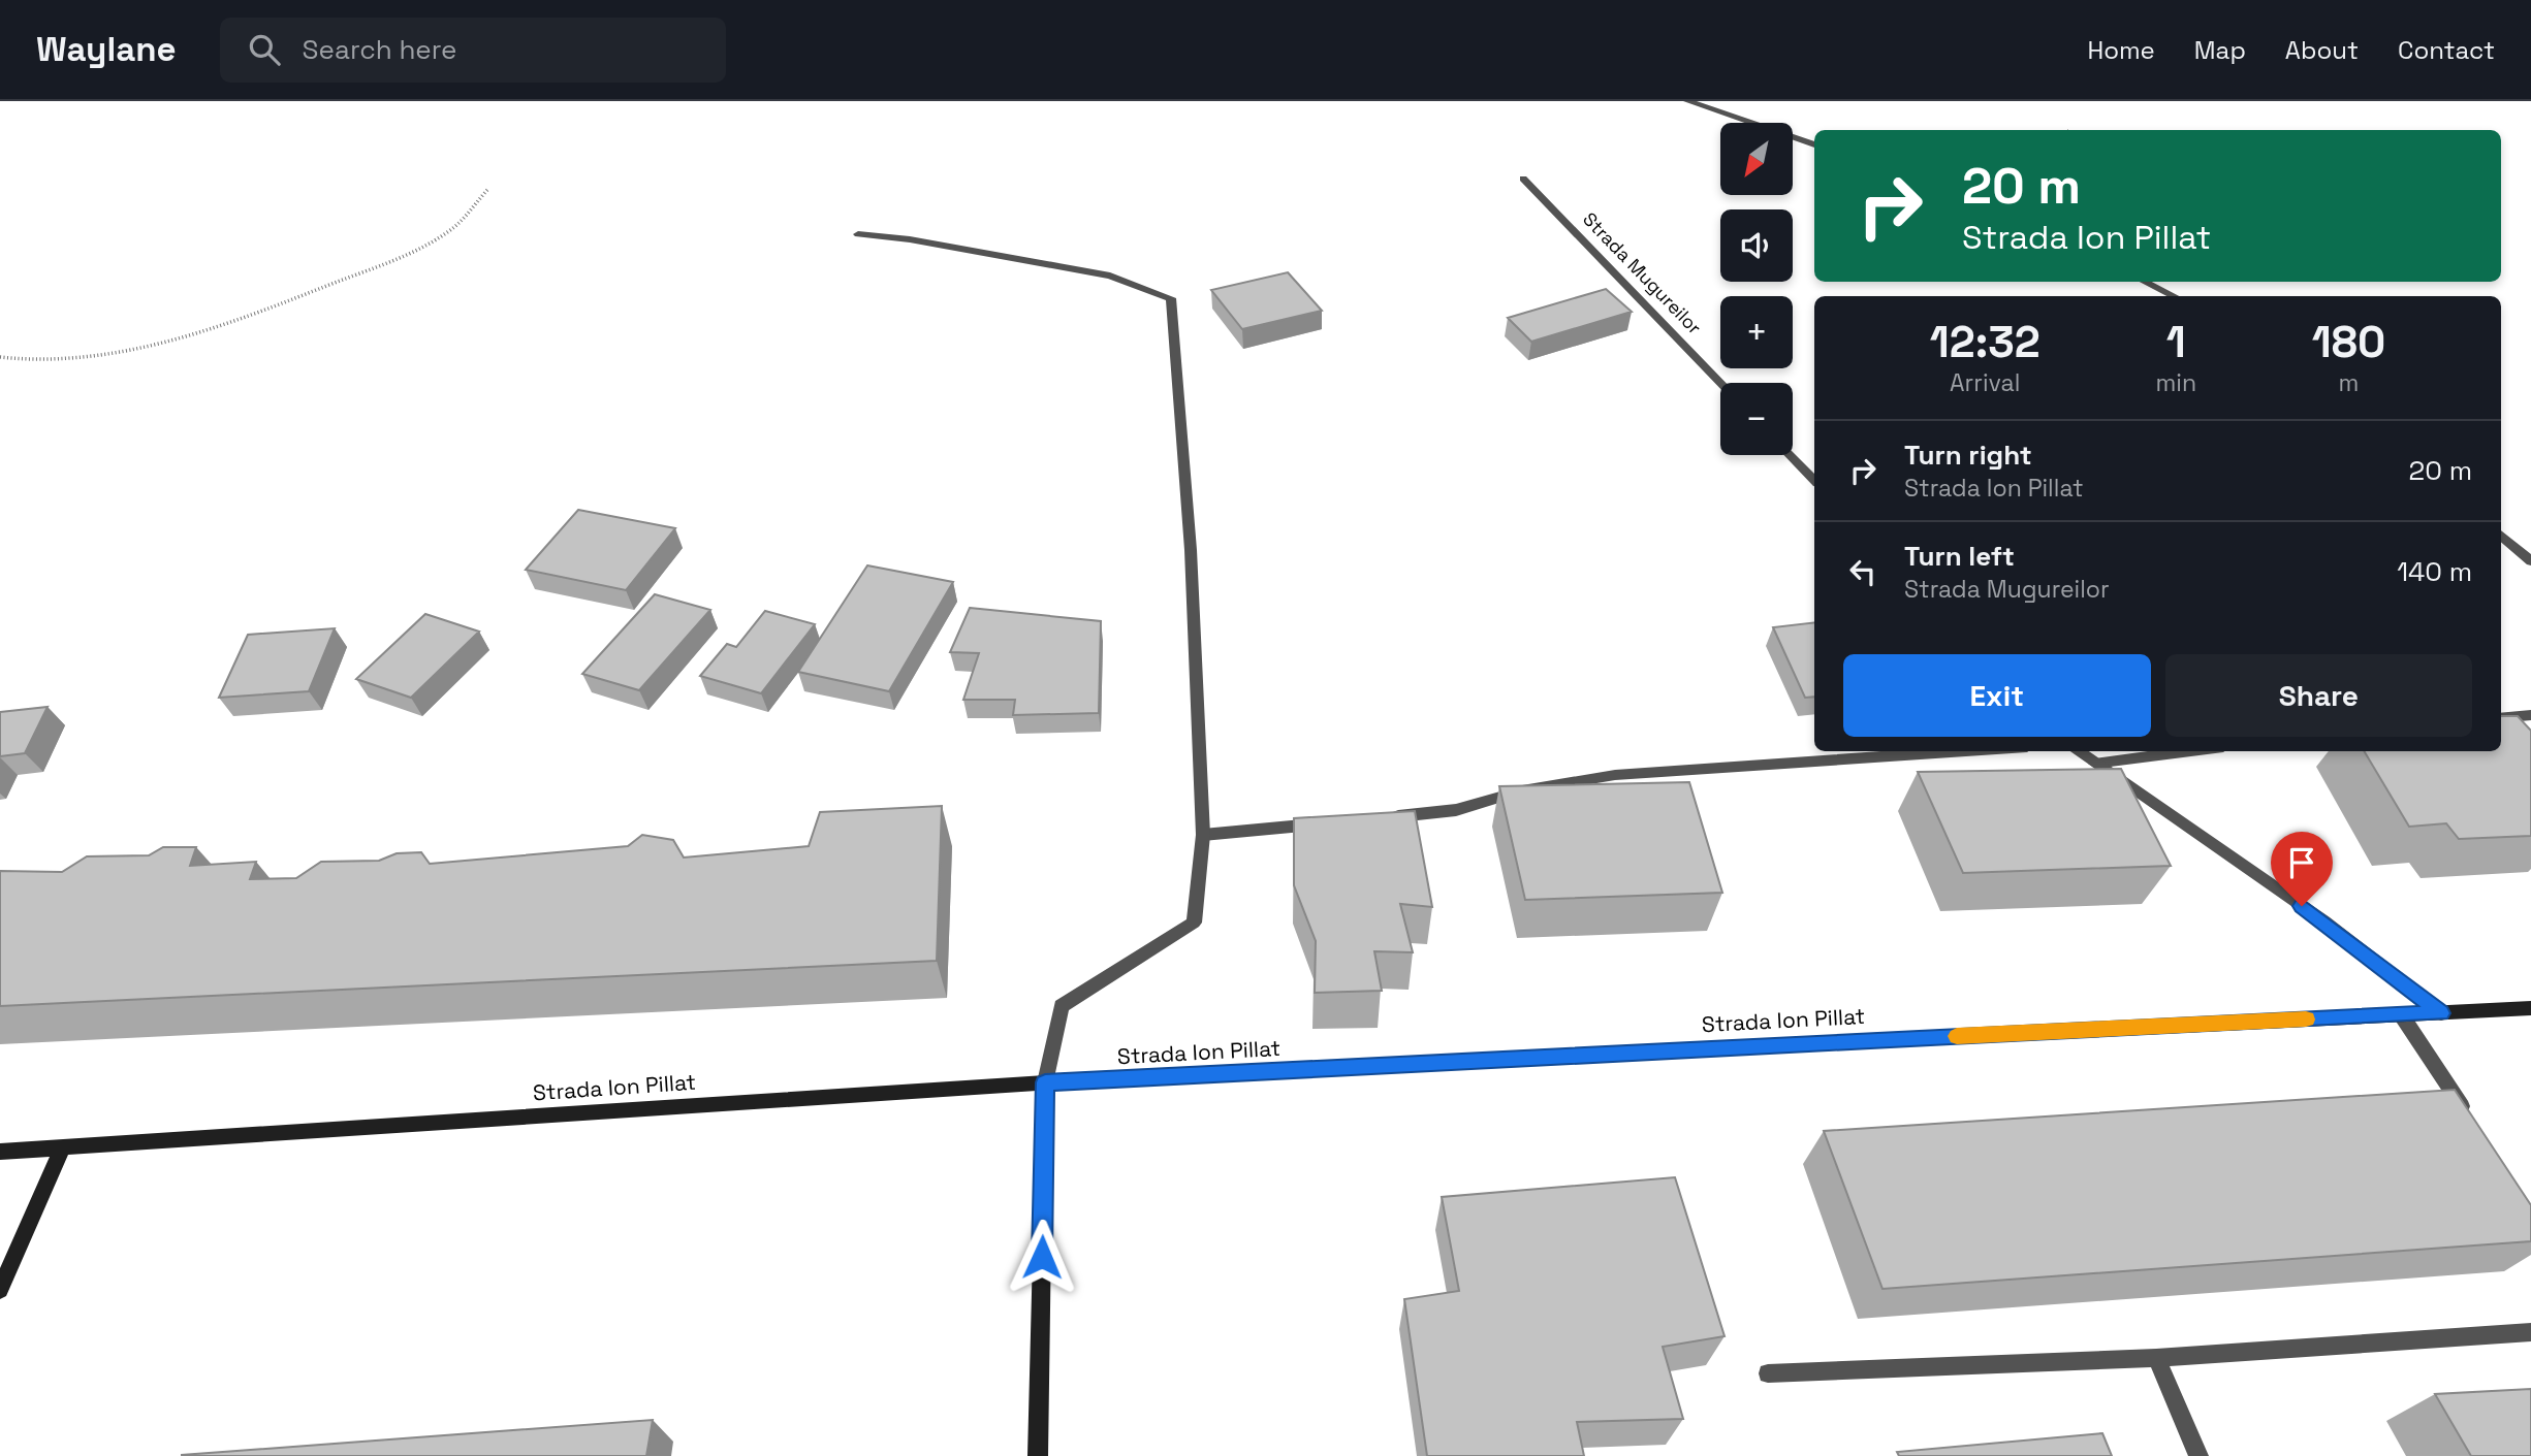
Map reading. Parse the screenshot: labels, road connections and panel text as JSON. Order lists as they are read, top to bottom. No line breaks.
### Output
{"streets":{"street":["Strada Mugureilor","Strada Ion Pillat"]},"north":"bottom left","page":{"header":"Waylane","search":"Search here","nav":["Home","Map","About","Contact"],"map_buttons":["+","−"],"turn":["20 m","Strada Ion Pillat"],"eta":["12:32","Arrival","1","min","180","m"],"list":[{"name":"Turn right","note":"Strada Ion Pillat","value":"20 m"},{"name":"Turn left","note":"Strada Mugureilor","value":"140 m"}],"buttons":["Exit","Share"]}}
